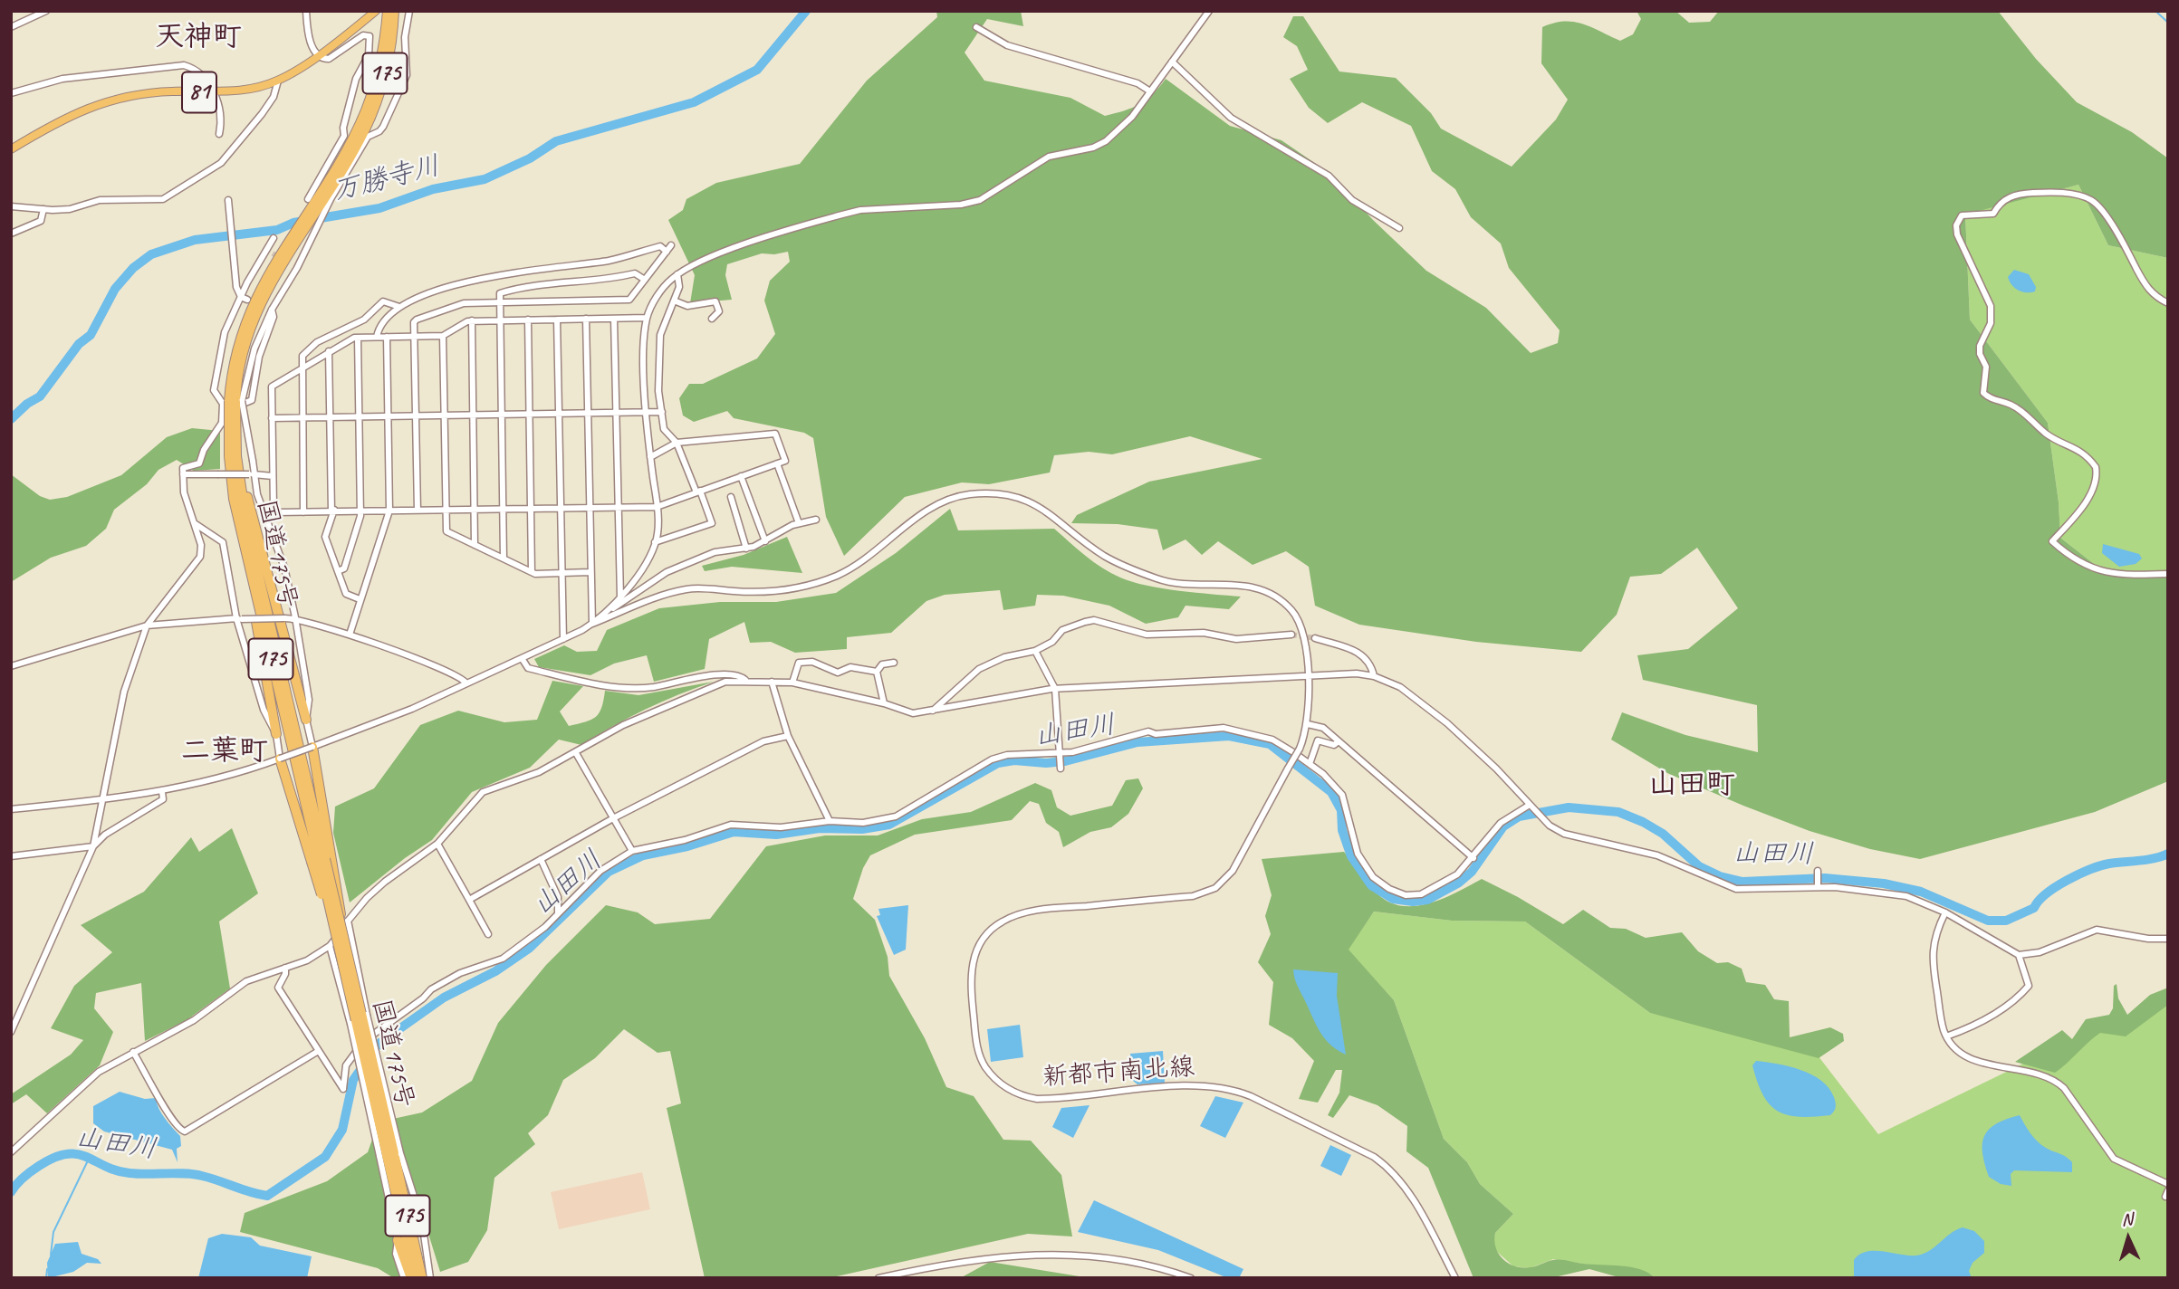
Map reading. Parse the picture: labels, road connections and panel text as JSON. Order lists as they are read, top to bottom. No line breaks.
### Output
{"streets":{"highway":["175","国道175号"],"main road":["81"],"street":["新都市南北線"]},"districts":["天神町","二葉町","山田町"],"water":["万勝寺川","山田川"],"north":"top"}
